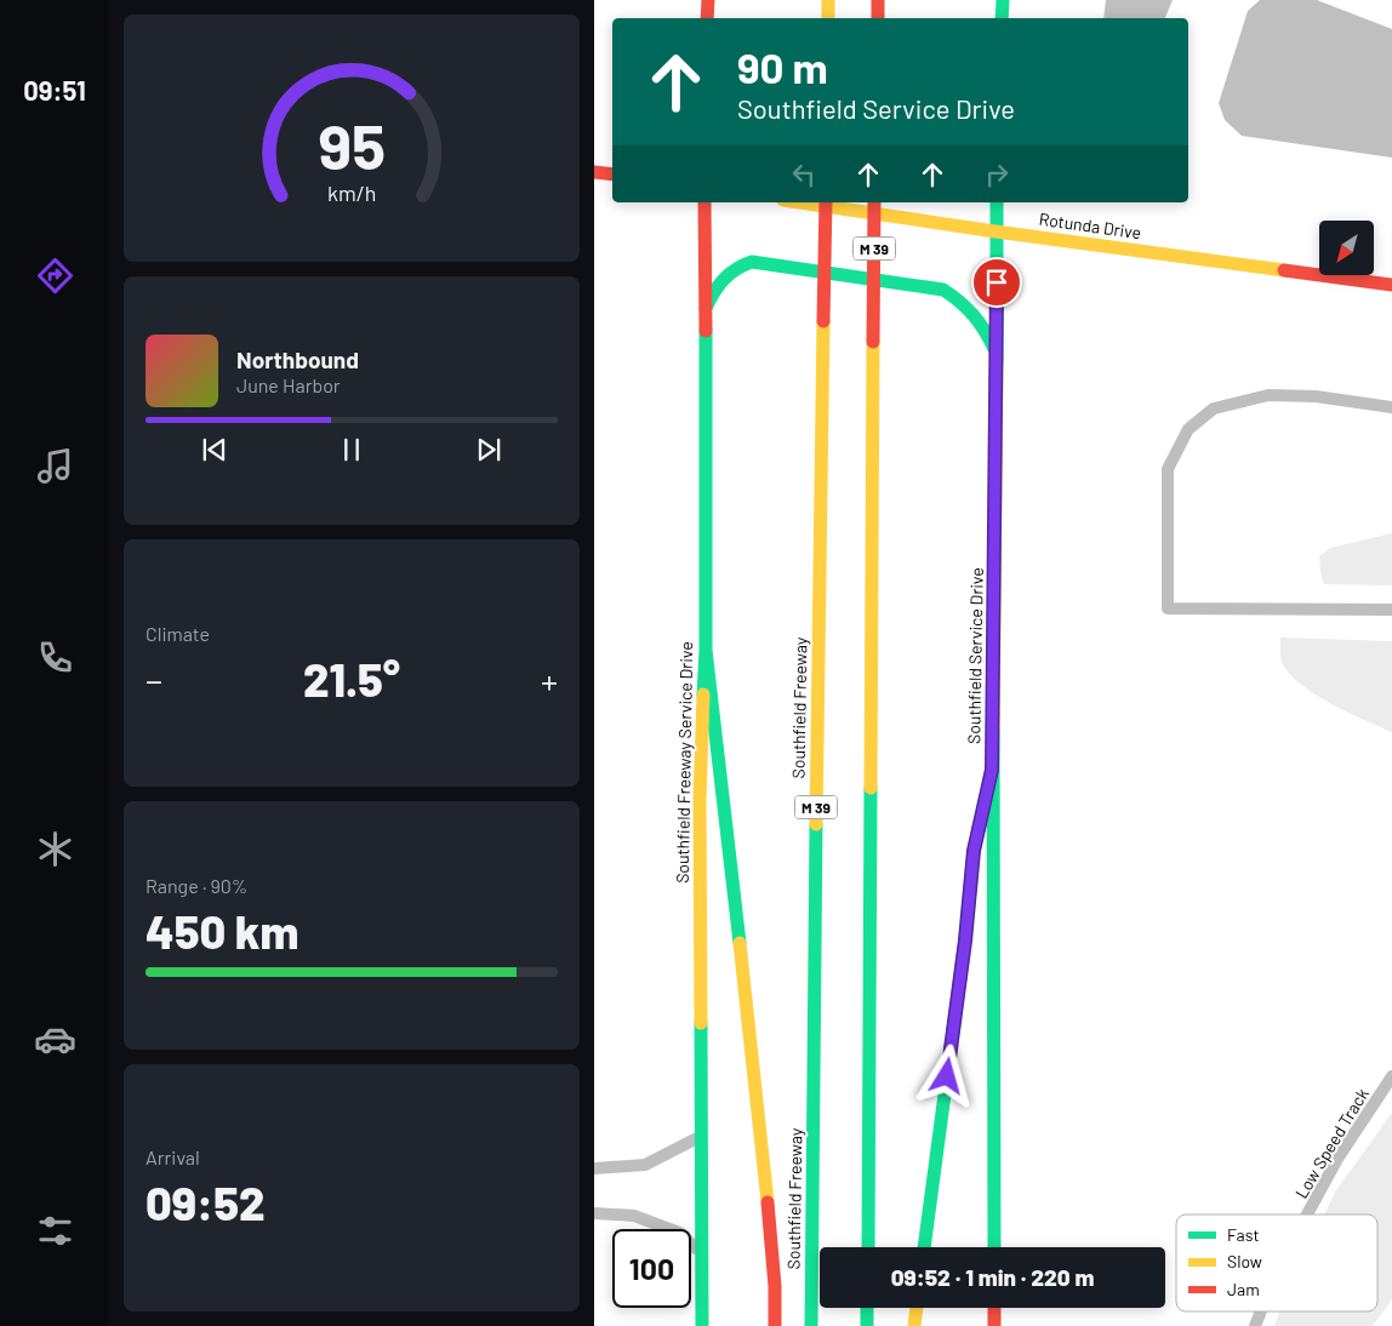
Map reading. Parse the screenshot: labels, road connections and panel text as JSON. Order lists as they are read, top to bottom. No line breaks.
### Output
{"streets":{"main road":["Rotunda Drive","M 39","Southfield Service Drive","Southfield Freeway","Southfield Freeway Service Drive"],"lane":["Low Speed Track"]},"crossings":[["Rotunda Drive","Southfield Service Drive"]],"legend":["Fast","Slow","Jam"],"north":"bottom left","page":{"tabs":"09:51","turn":["90 m","Southfield Service Drive"],"song":["Northbound","June Harbor"],"tile":["Climate",["Range · 90%","450 km"],["Arrival","09:52"]],"heat":["−","21.5°","+"],"limit":"100","trip":"09:52 · 1 min · 220 m","gauge":["95","km/h"]}}
